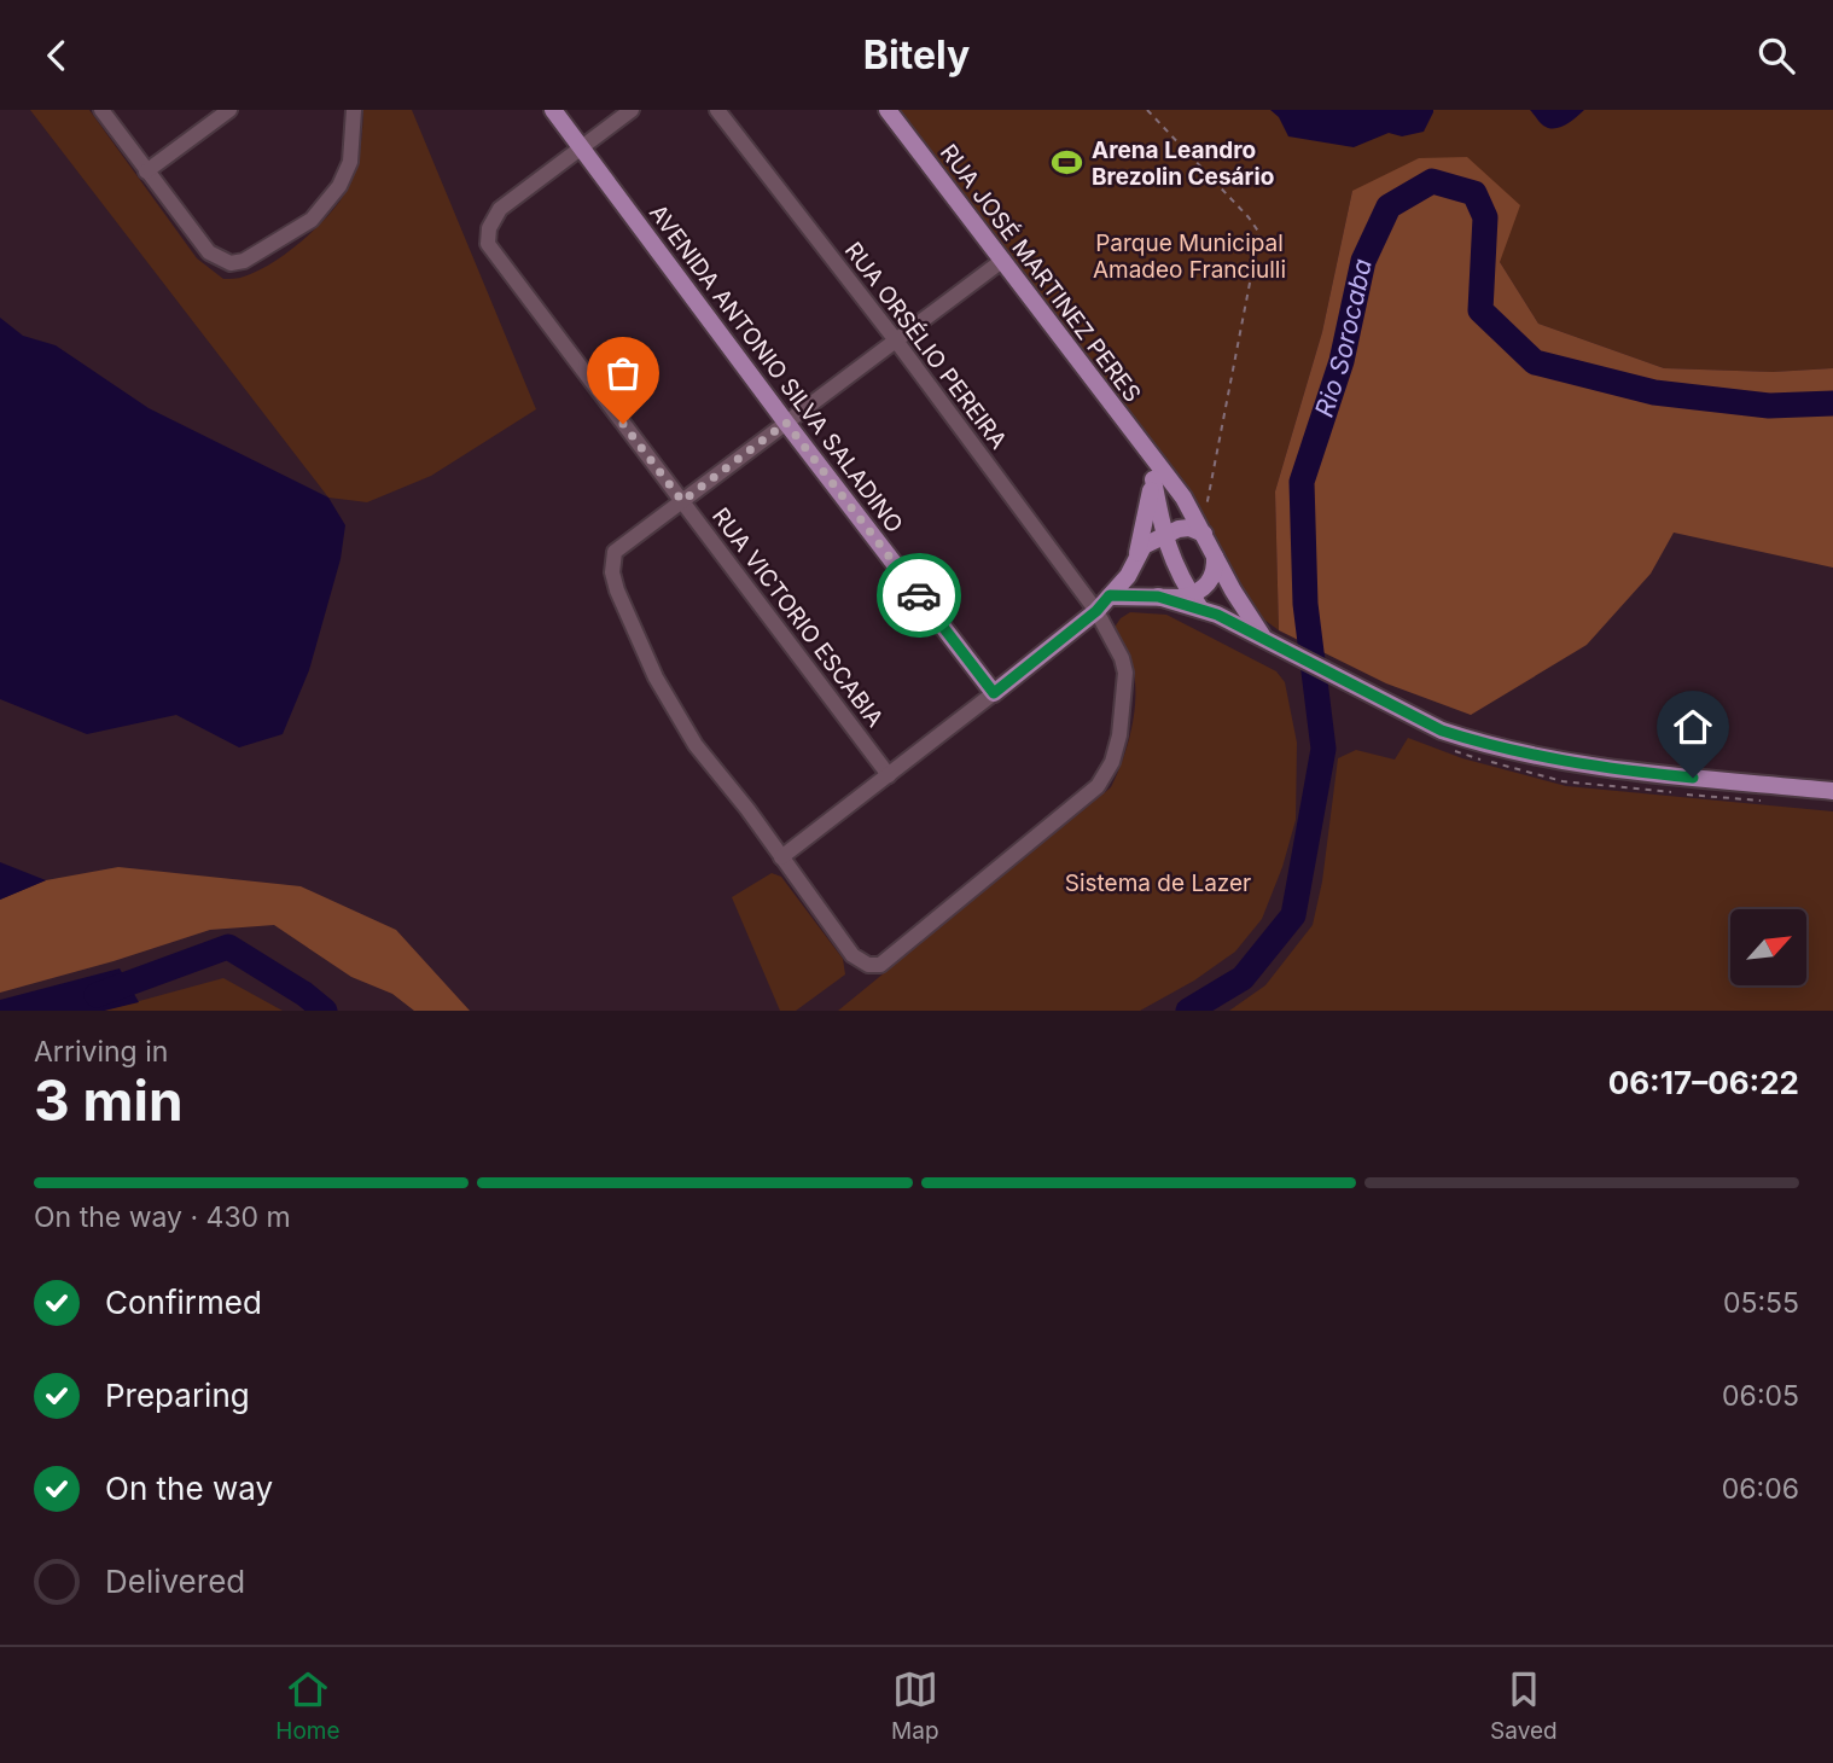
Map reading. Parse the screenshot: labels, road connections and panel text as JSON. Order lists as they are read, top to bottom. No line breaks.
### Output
{"streets":{"main road":["RUA JOSÉ MARTINEZ PERES","AVENIDA ANTONIO SILVA SALADINO"],"street":["RUA ORSÉLIO PEREIRA","RUA VICTORIO ESCABIA"]},"crossings":[["AVENIDA ANTONIO SILVA SALADINO","RUA VICTORIO ESCABIA"]],"water":["Rio Sorocaba"],"parks":["Parque Municipal Amadeo Franciulli","Sistema de Lazer"],"places":{"sports":["Arena Leandro Brezolin Cesário"]},"north":"top right","page":{"header":"Bitely","heading":["3 min","Arriving in","06:17–06:22"],"bar":"On the way · 430 m","list":[["Confirmed","05:55"],["Preparing","06:05"],["On the way","06:06"],"Delivered"],"tabs":["Home","Map","Saved"]}}
